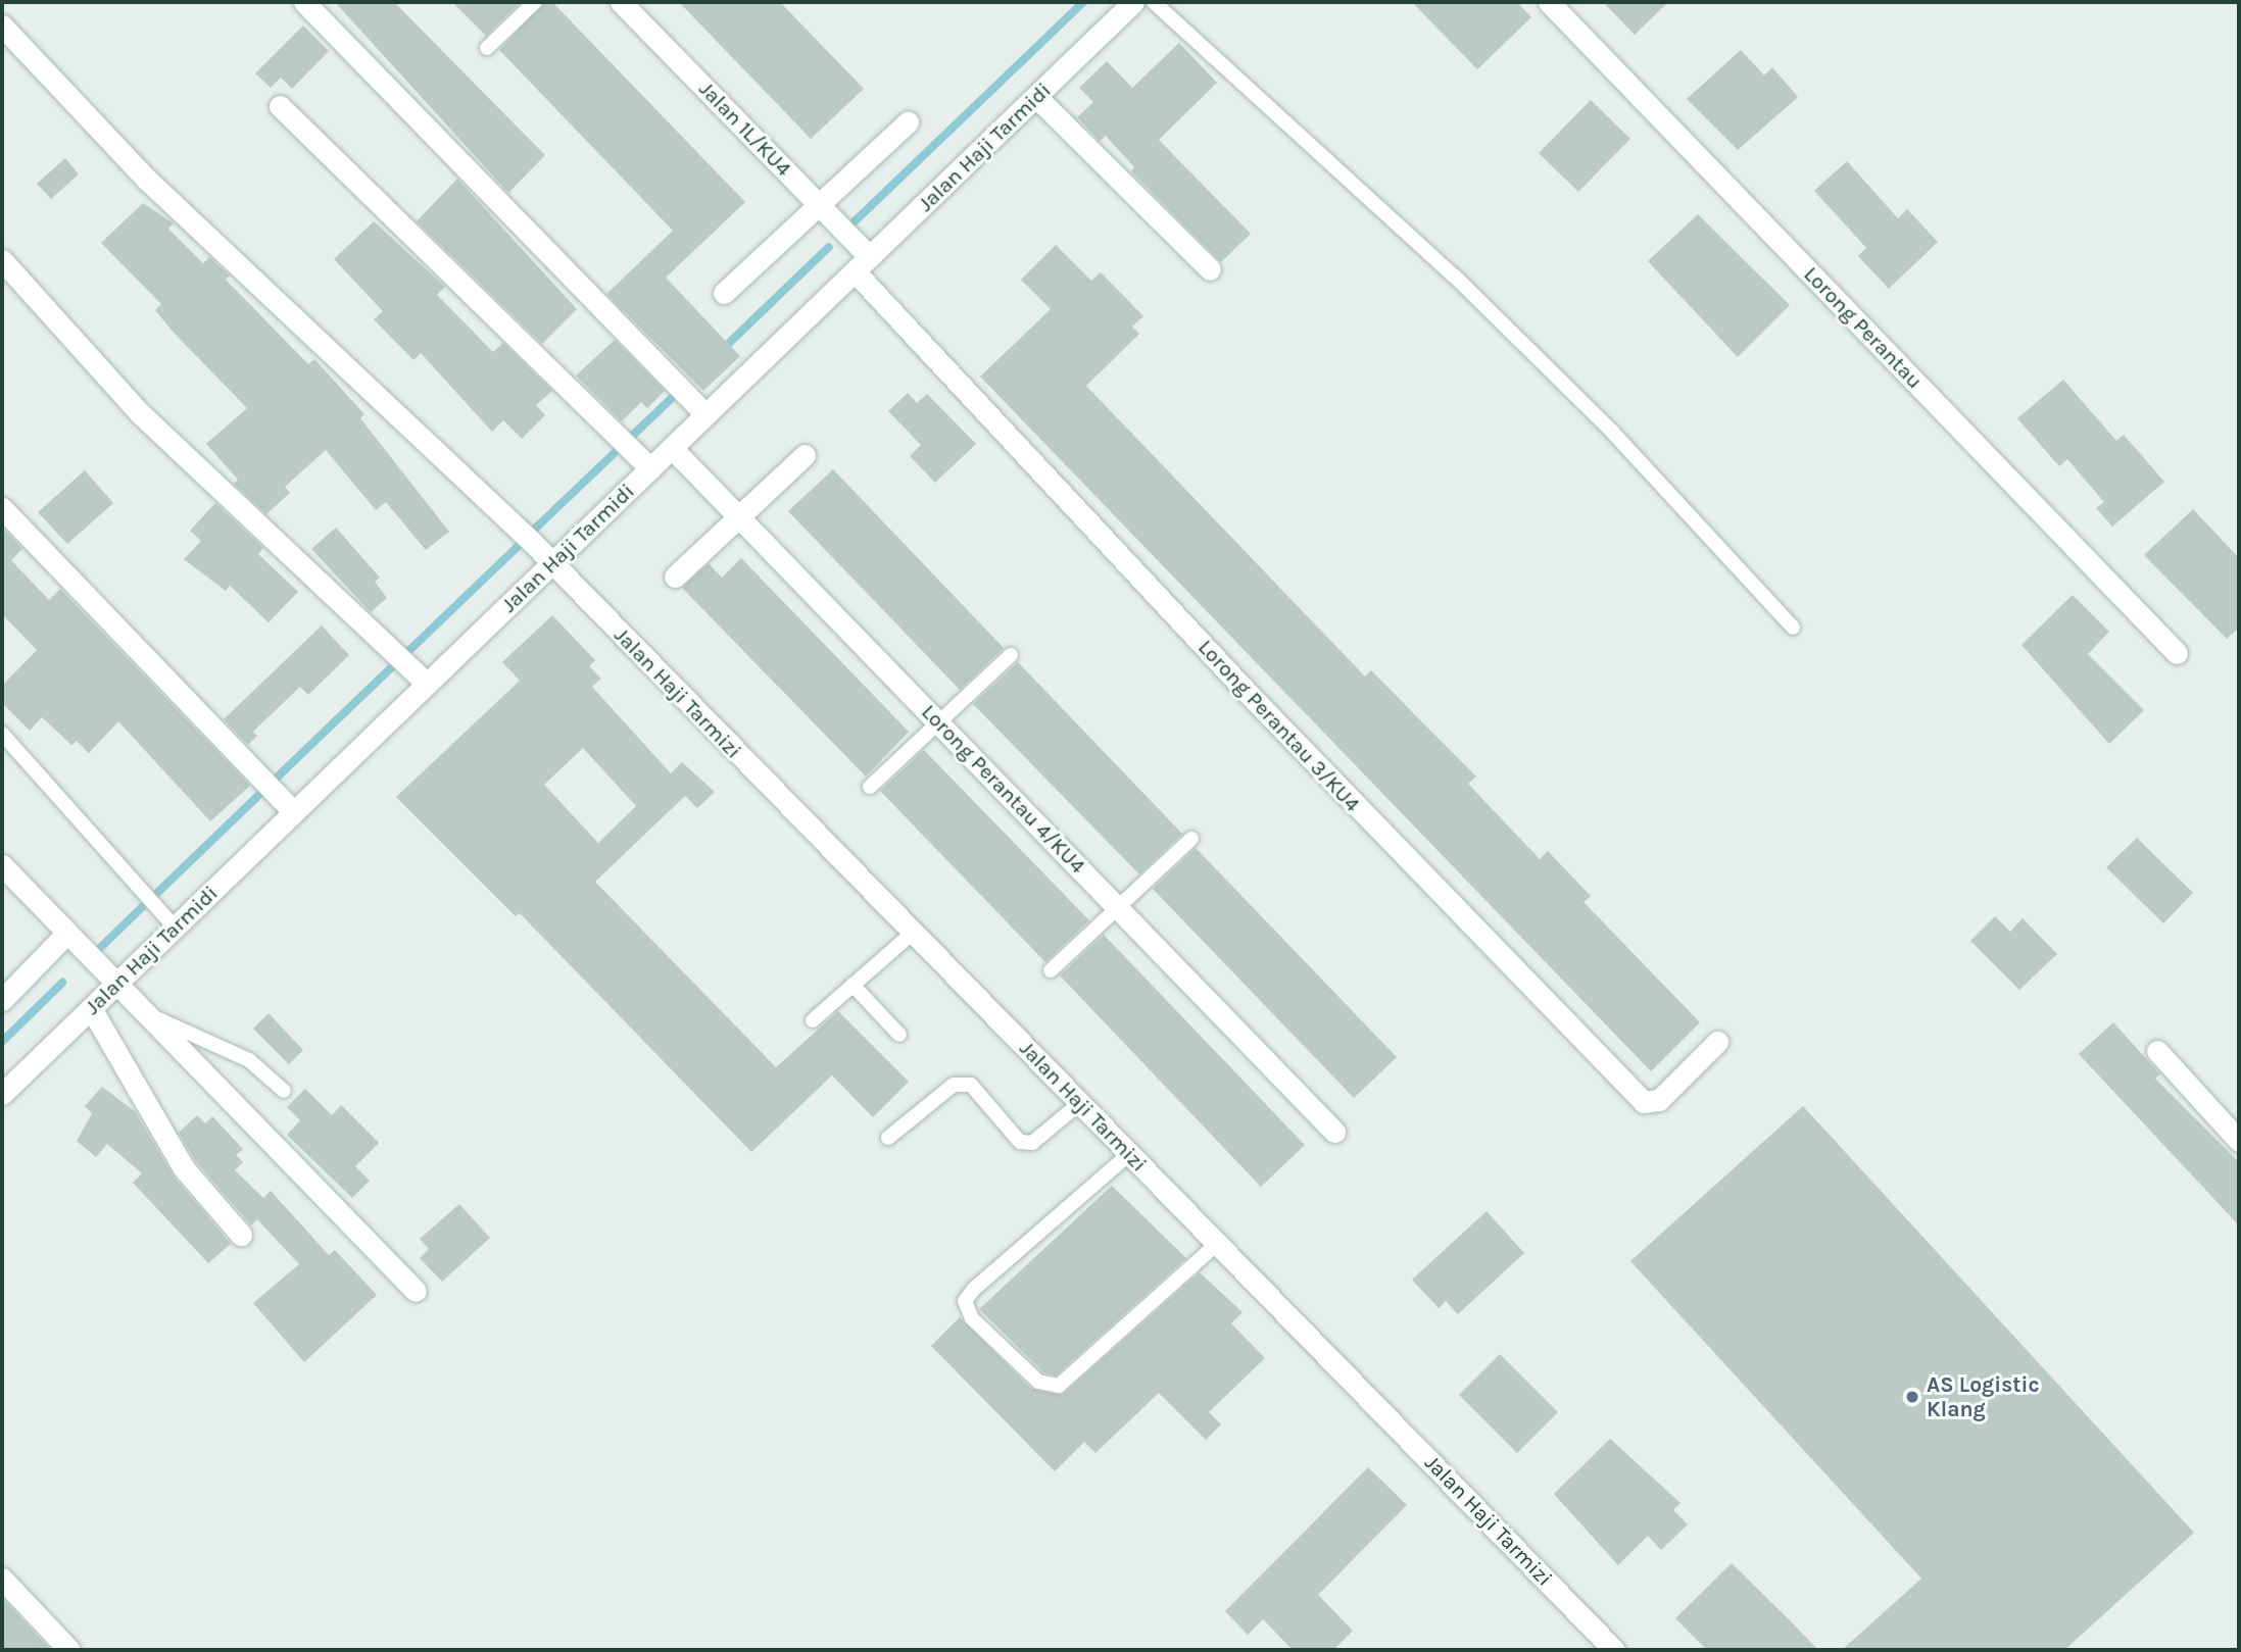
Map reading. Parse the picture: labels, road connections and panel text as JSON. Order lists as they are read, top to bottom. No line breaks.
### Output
{"streets":{"street":["Jalan 1L/KU4","Jalan Haji Tarmidi","Lorong Perantau","Jalan Haji Tarmizi","Lorong Perantau 3/KU4","Lorong Perantau 4/KU4"]},"crossings":[["Jalan 1L/KU4","Jalan Haji Tarmidi"],["Jalan 1L/KU4","Lorong Perantau 3/KU4"],["Jalan Haji Tarmidi","Jalan Haji Tarmizi"],["Jalan Haji Tarmidi","Lorong Perantau 3/KU4"],["Jalan Haji Tarmidi","Lorong Perantau 4/KU4"]],"places":["AS Logistic Klang"]}
